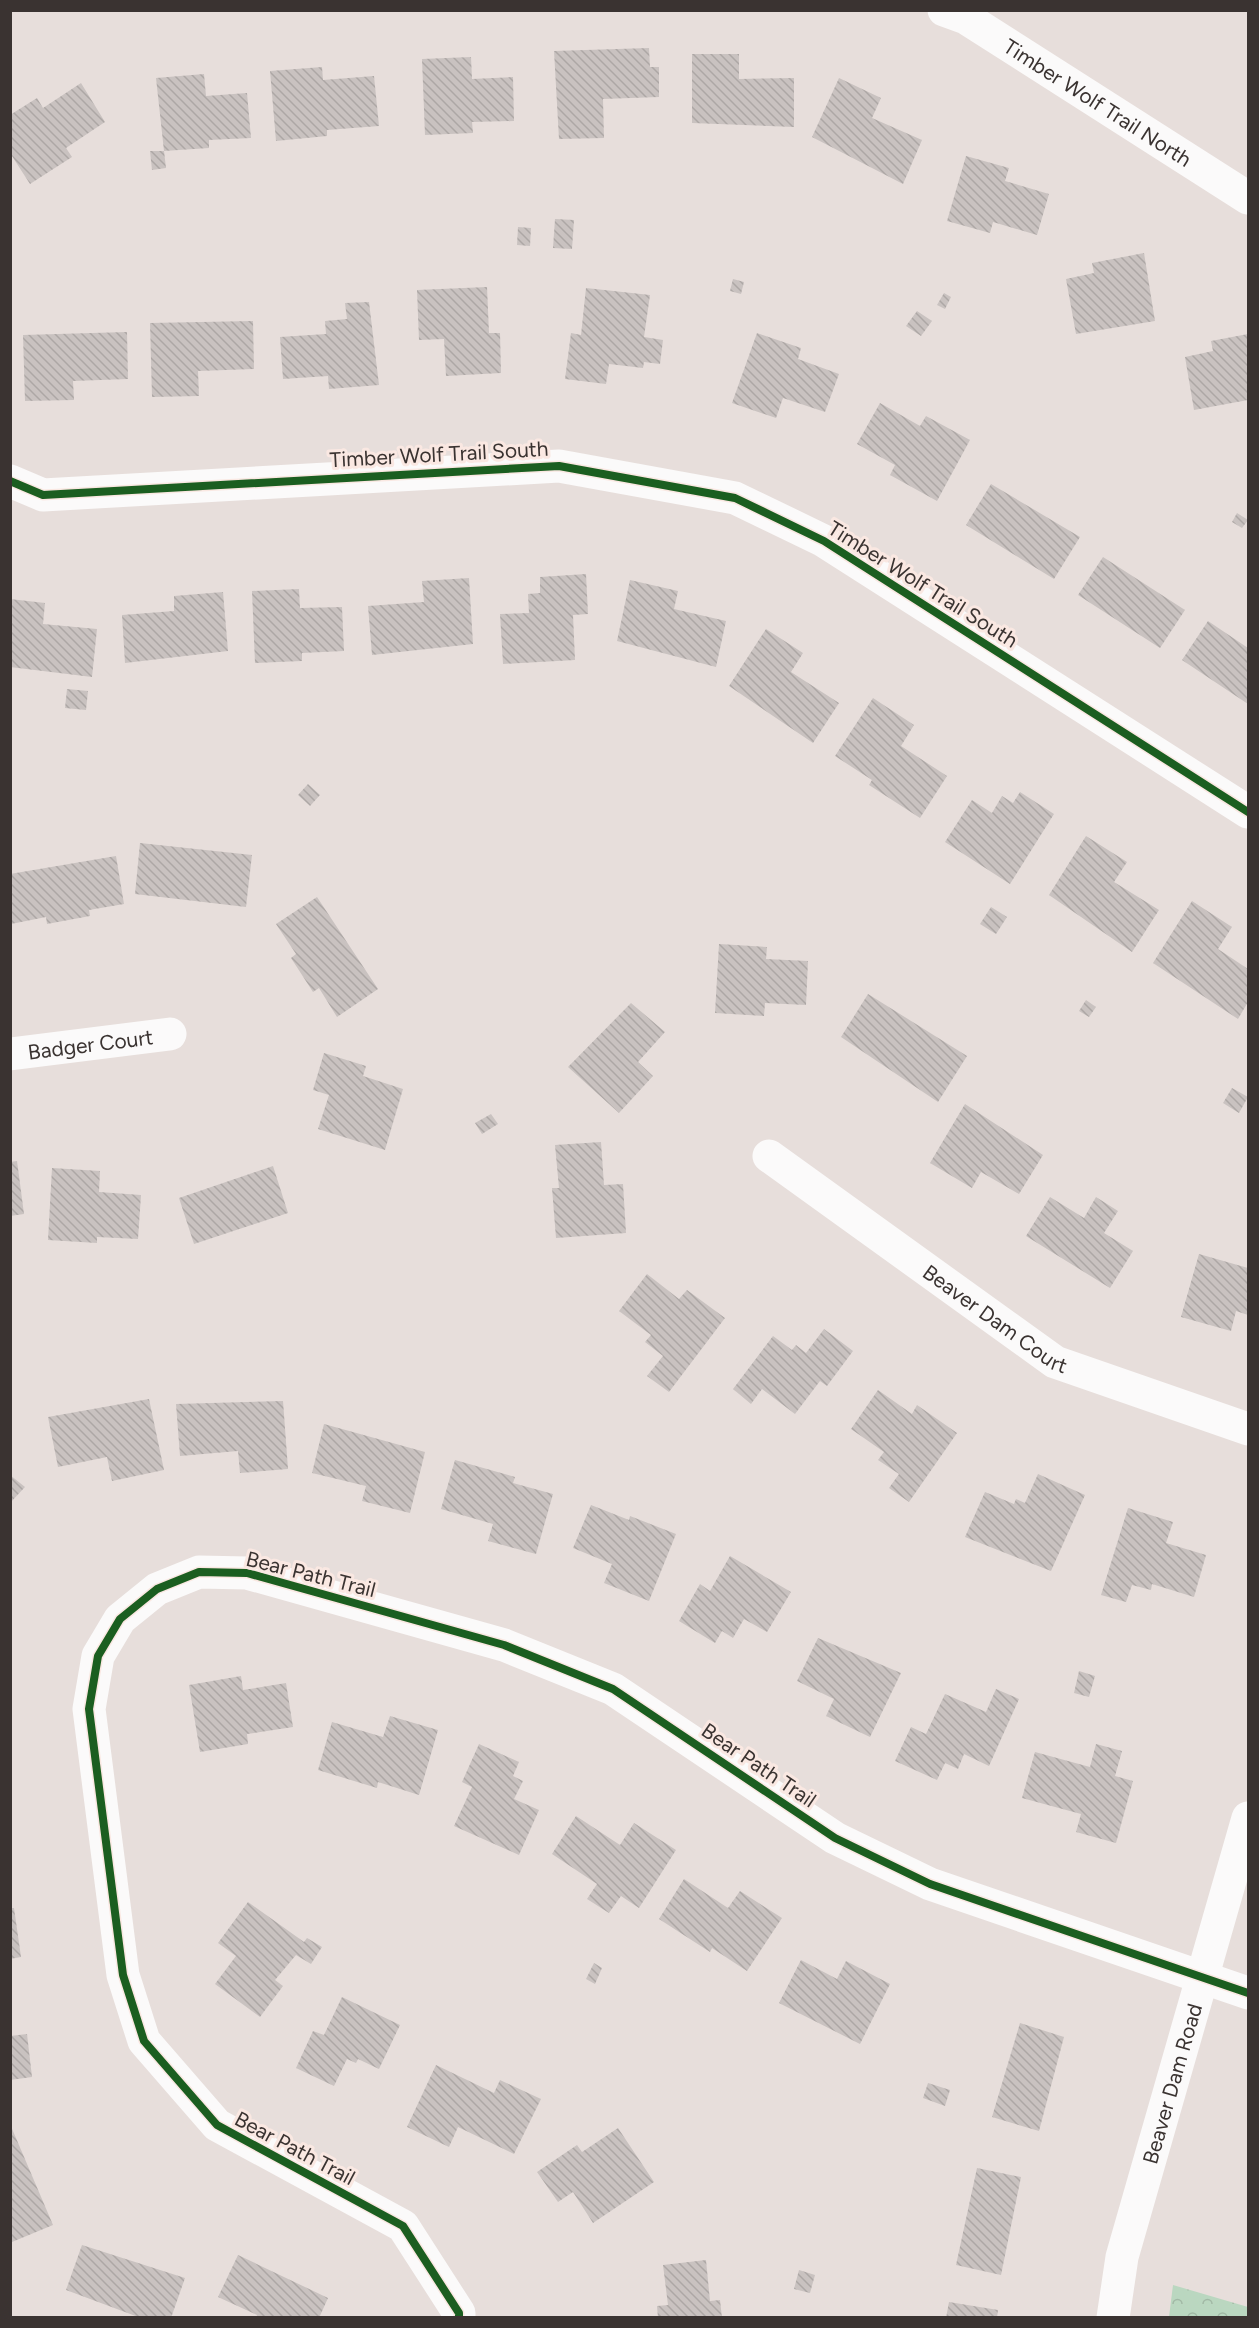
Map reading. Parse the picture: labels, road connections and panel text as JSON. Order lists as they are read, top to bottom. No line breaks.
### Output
{"streets":{"street":["Timber Wolf Trail North","Timber Wolf Trail South","Badger Court","Beaver Dam Court","Bear Path Trail","Beaver Dam Road"]},"crossings":[["Bear Path Trail","Beaver Dam Road"]]}
